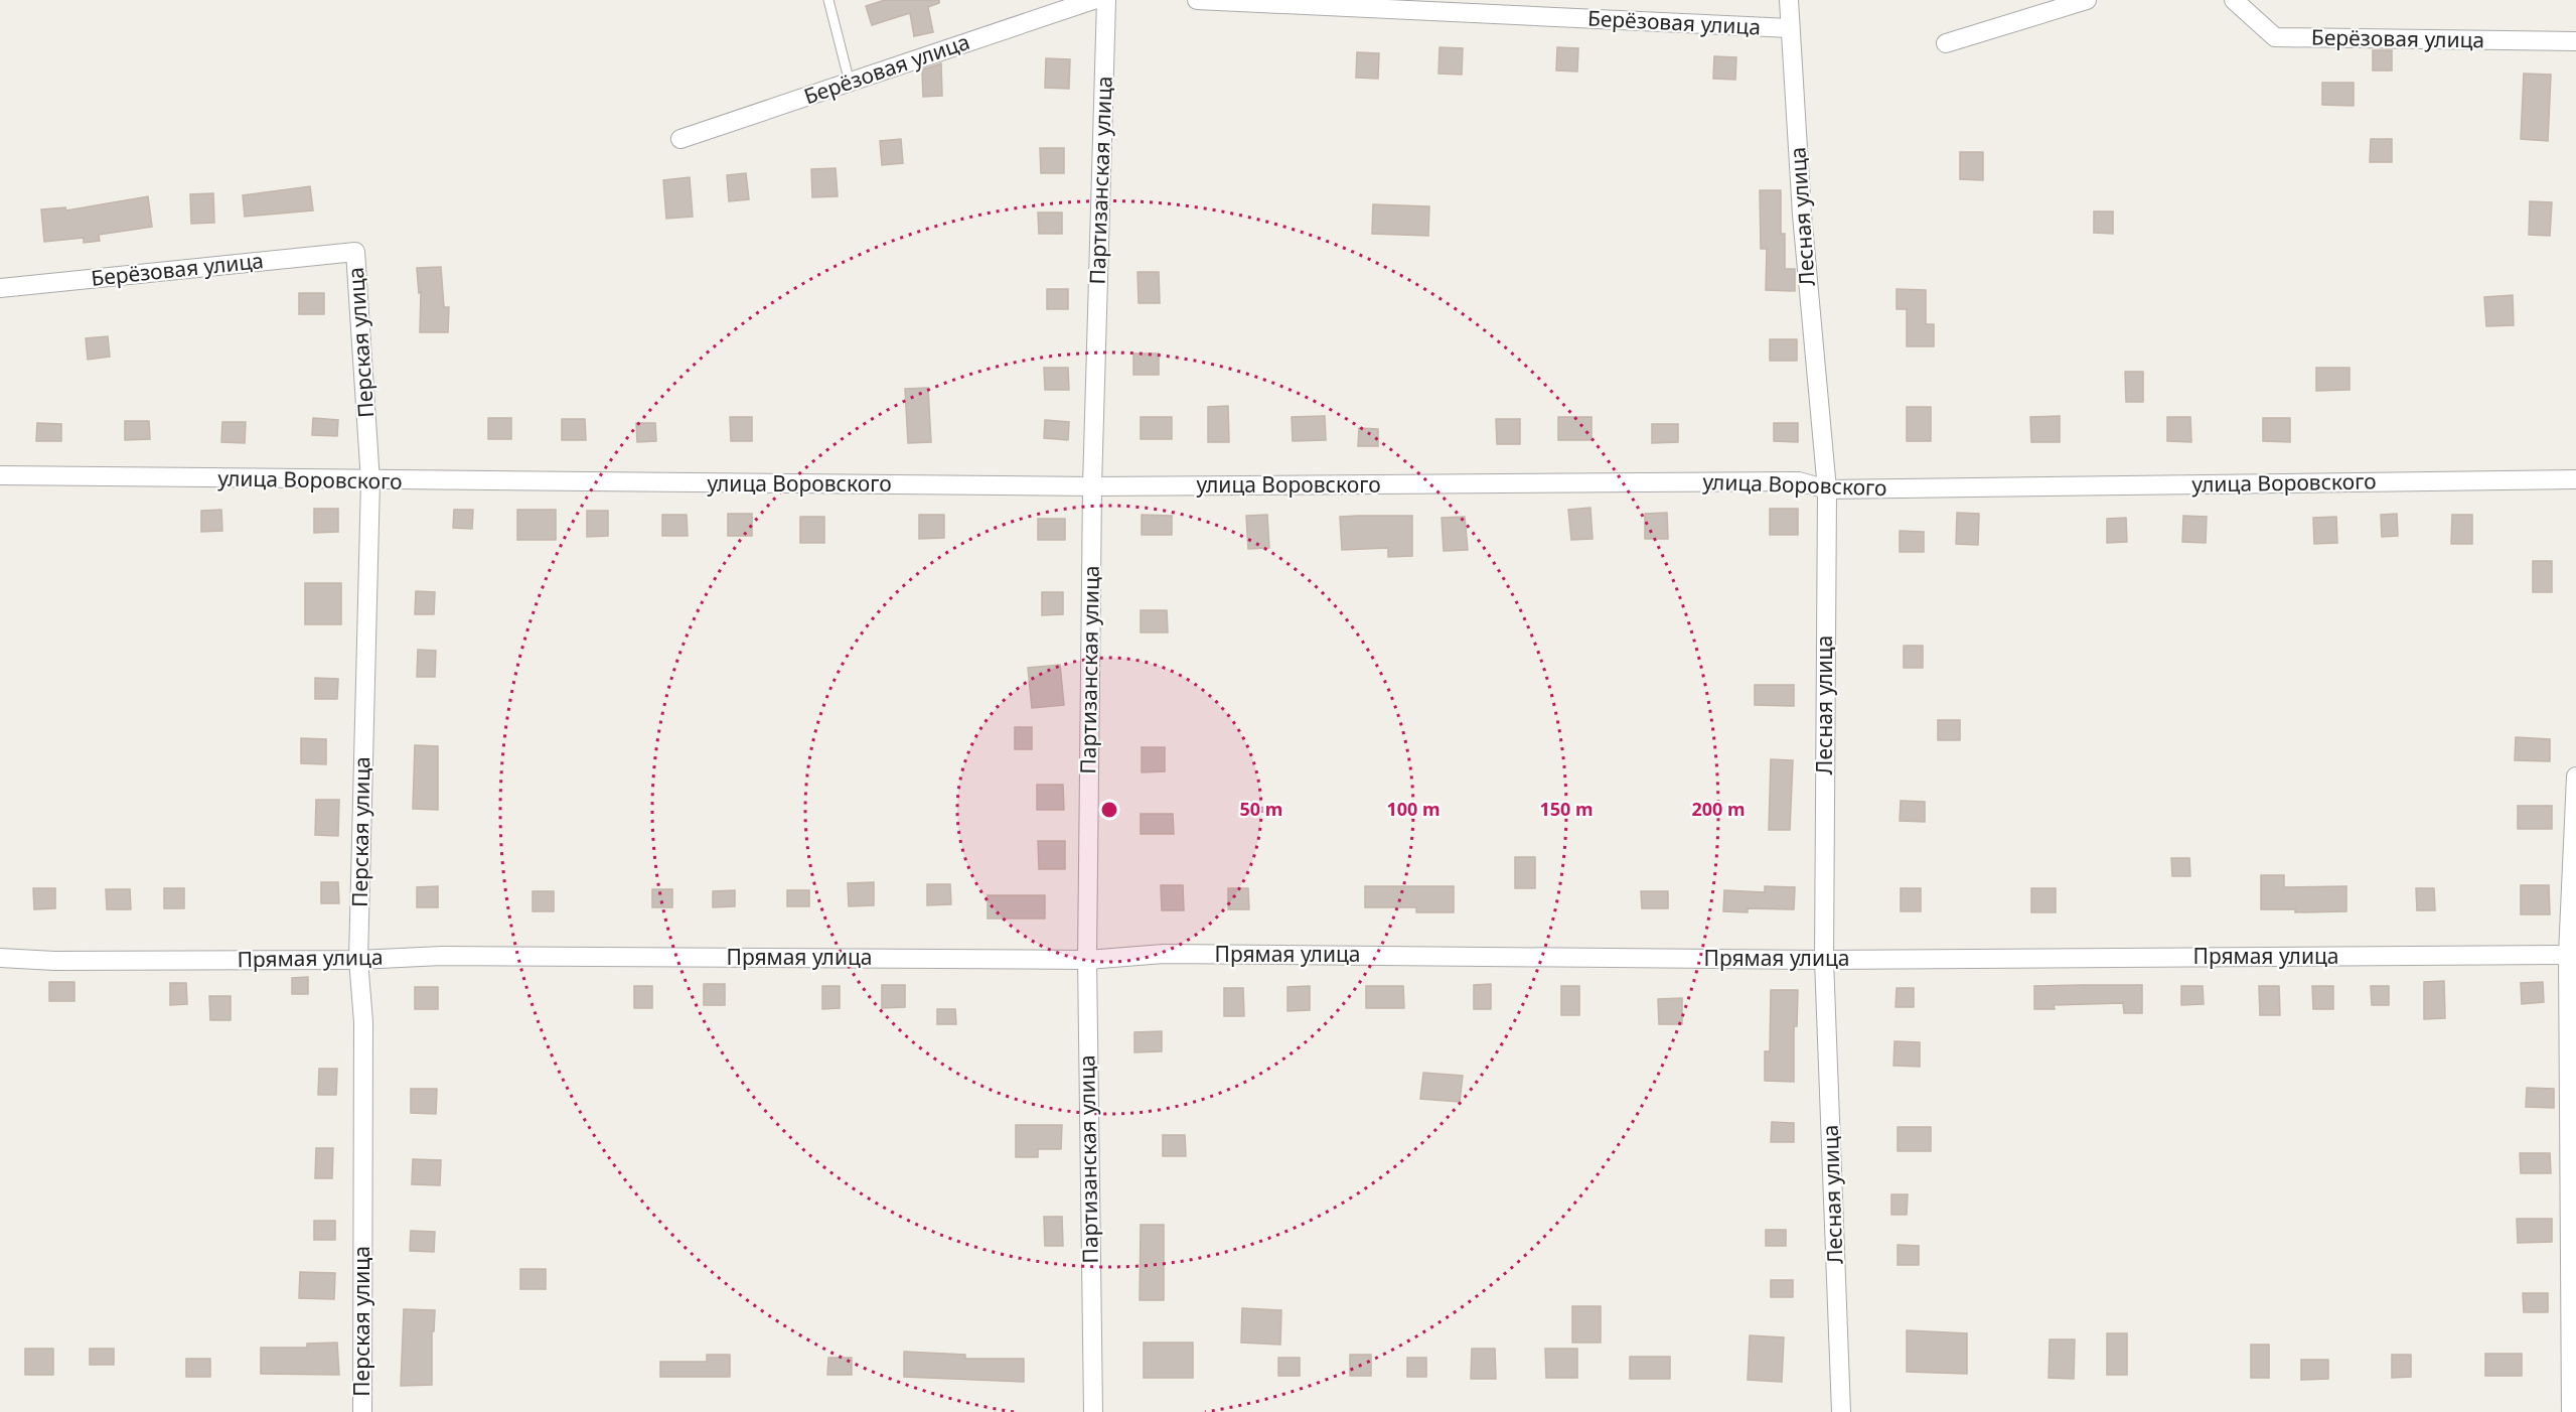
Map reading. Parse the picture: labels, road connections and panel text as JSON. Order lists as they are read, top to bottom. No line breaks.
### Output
{"streets":{"street":["Берёзовая улица","Партизанская улица","Лесная улица","Перская улица","улица Воровского","Прямая улица"]},"crossings":[["Берёзовая улица","Лесная улица"],["Берёзовая улица","Перская улица"],["Партизанская улица","улица Воровского"],["Партизанская улица","Прямая улица"],["Лесная улица","улица Воровского"],["Лесная улица","Прямая улица"],["Перская улица","улица Воровского"],["Перская улица","Прямая улица"]],"rings":["50 m","100 m","150 m","200 m"]}
